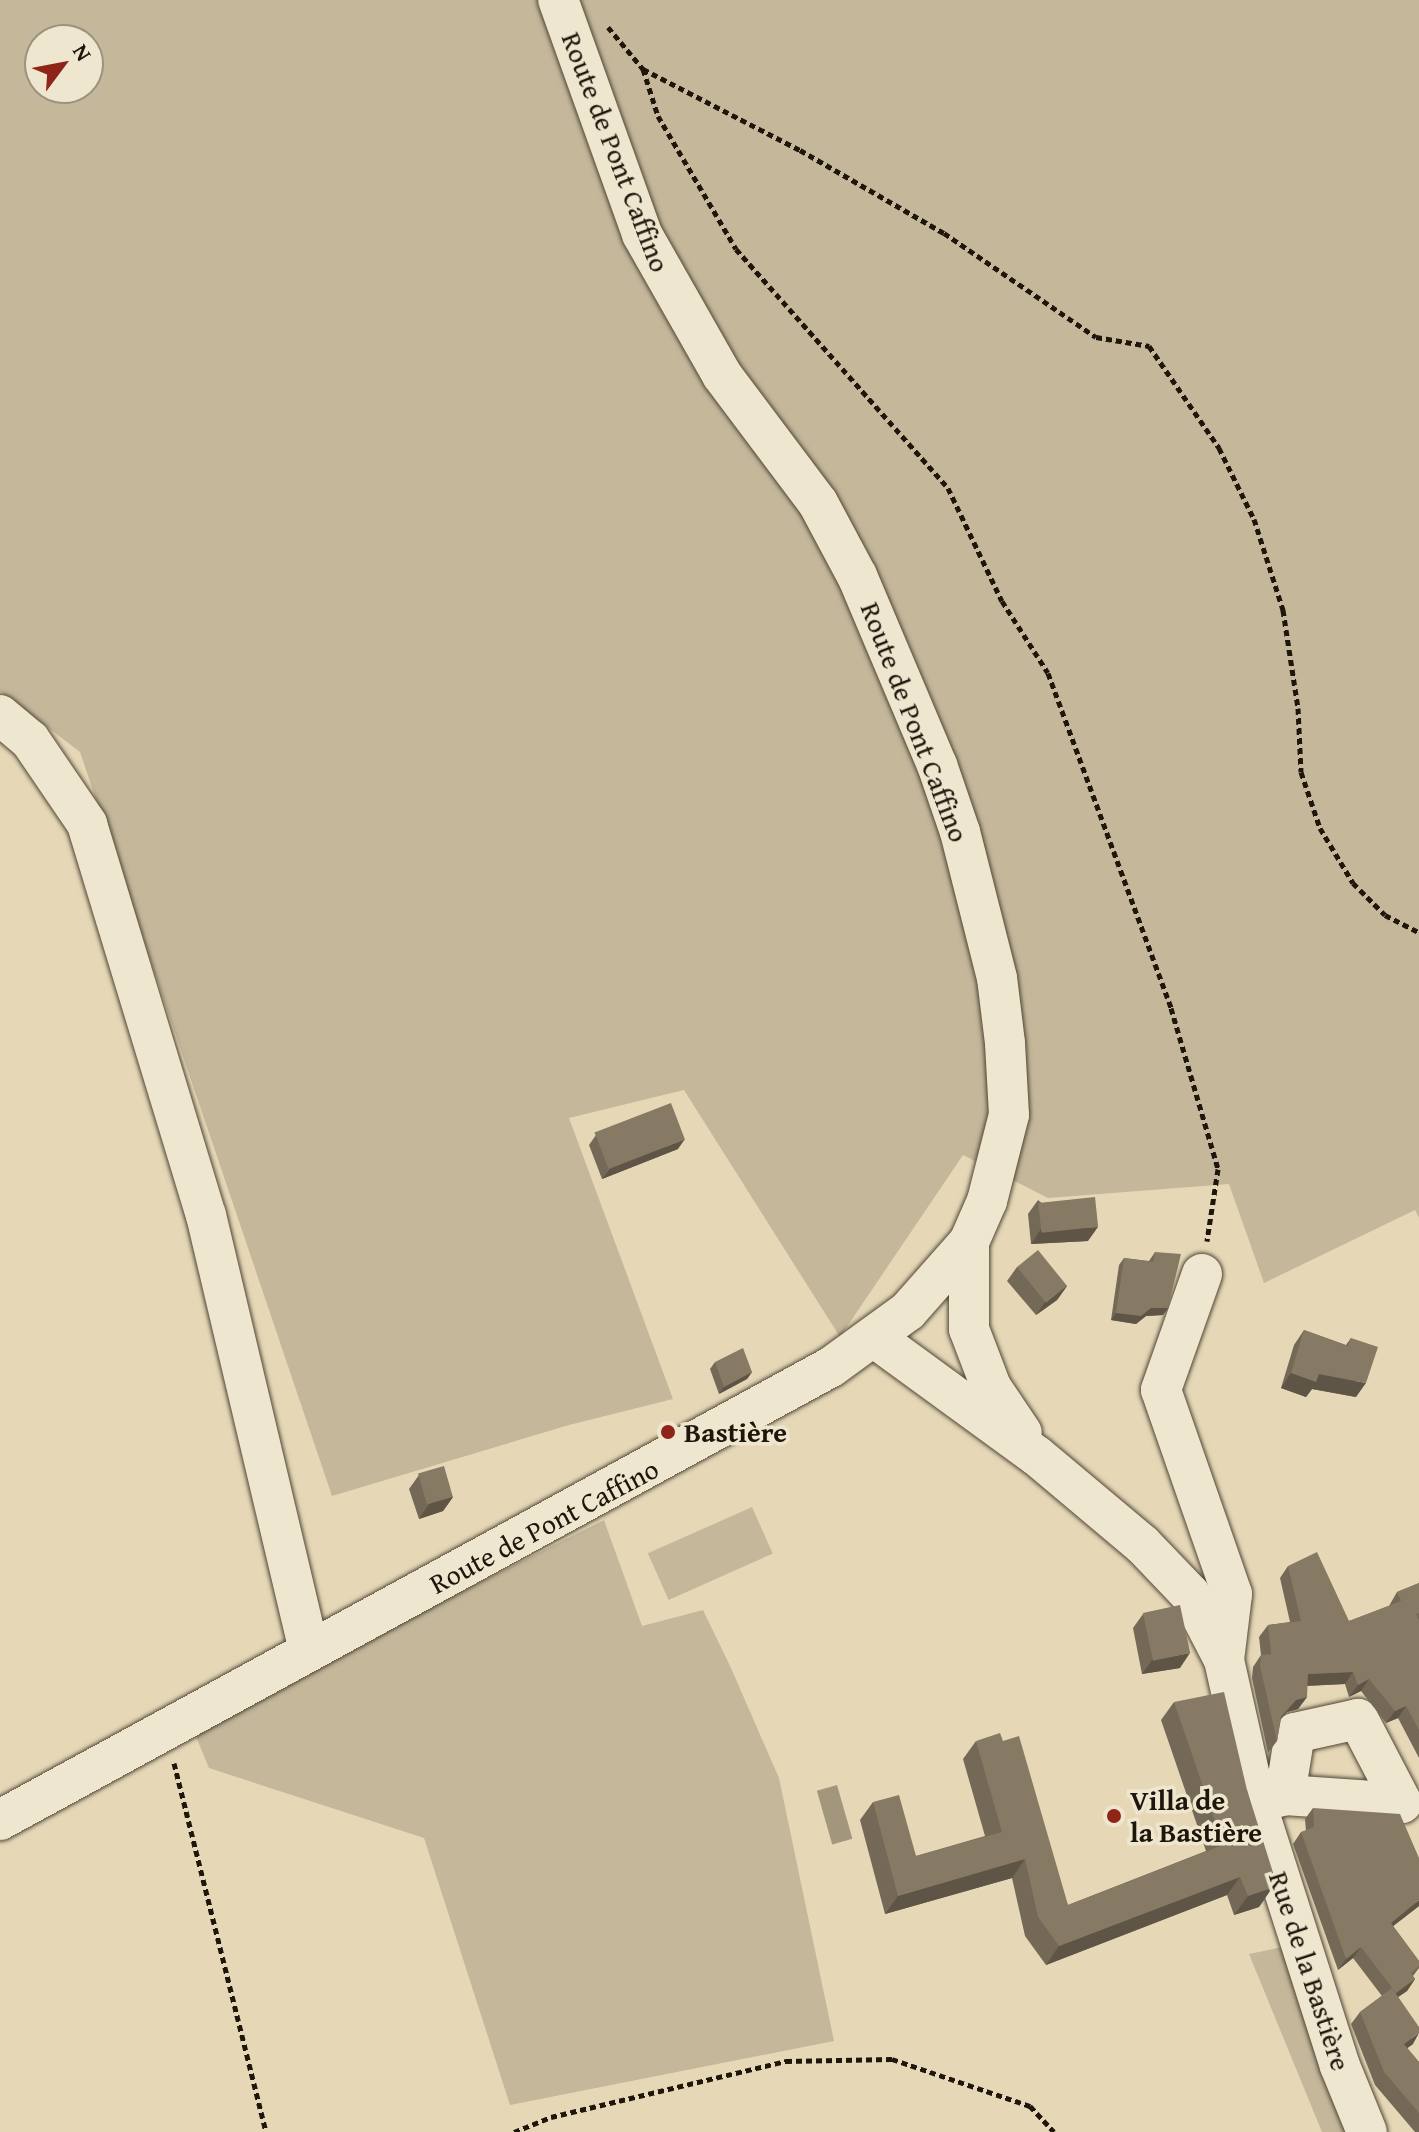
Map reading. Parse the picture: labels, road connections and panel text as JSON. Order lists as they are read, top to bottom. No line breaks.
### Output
{"streets":{"street":["Route de Pont Caffino","Rue de la Bastière"]},"places":["Bastière","Villa de la Bastière"],"north":"top right"}
